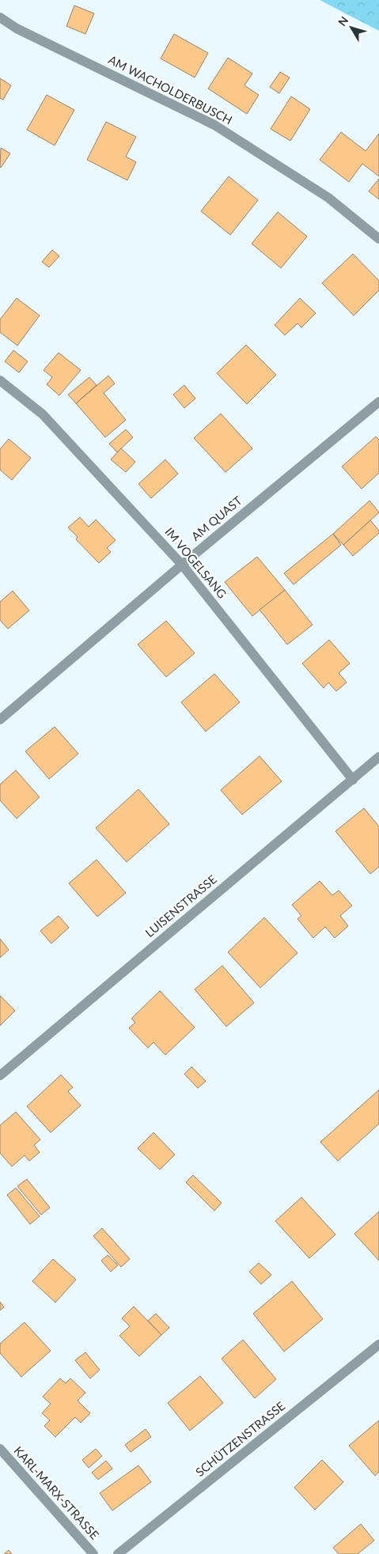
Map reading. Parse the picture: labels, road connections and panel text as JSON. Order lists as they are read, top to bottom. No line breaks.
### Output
{"streets":{"street":["AM WACHOLDERBUSCH","AM QUAST","IM VOGELSANG","LUISENSTRASSE","SCHÜTZENSTRASSE","KARL-MARX-STRASSE"]},"crossings":[["AM QUAST","IM VOGELSANG"],["IM VOGELSANG","LUISENSTRASSE"]],"north":"top left"}
